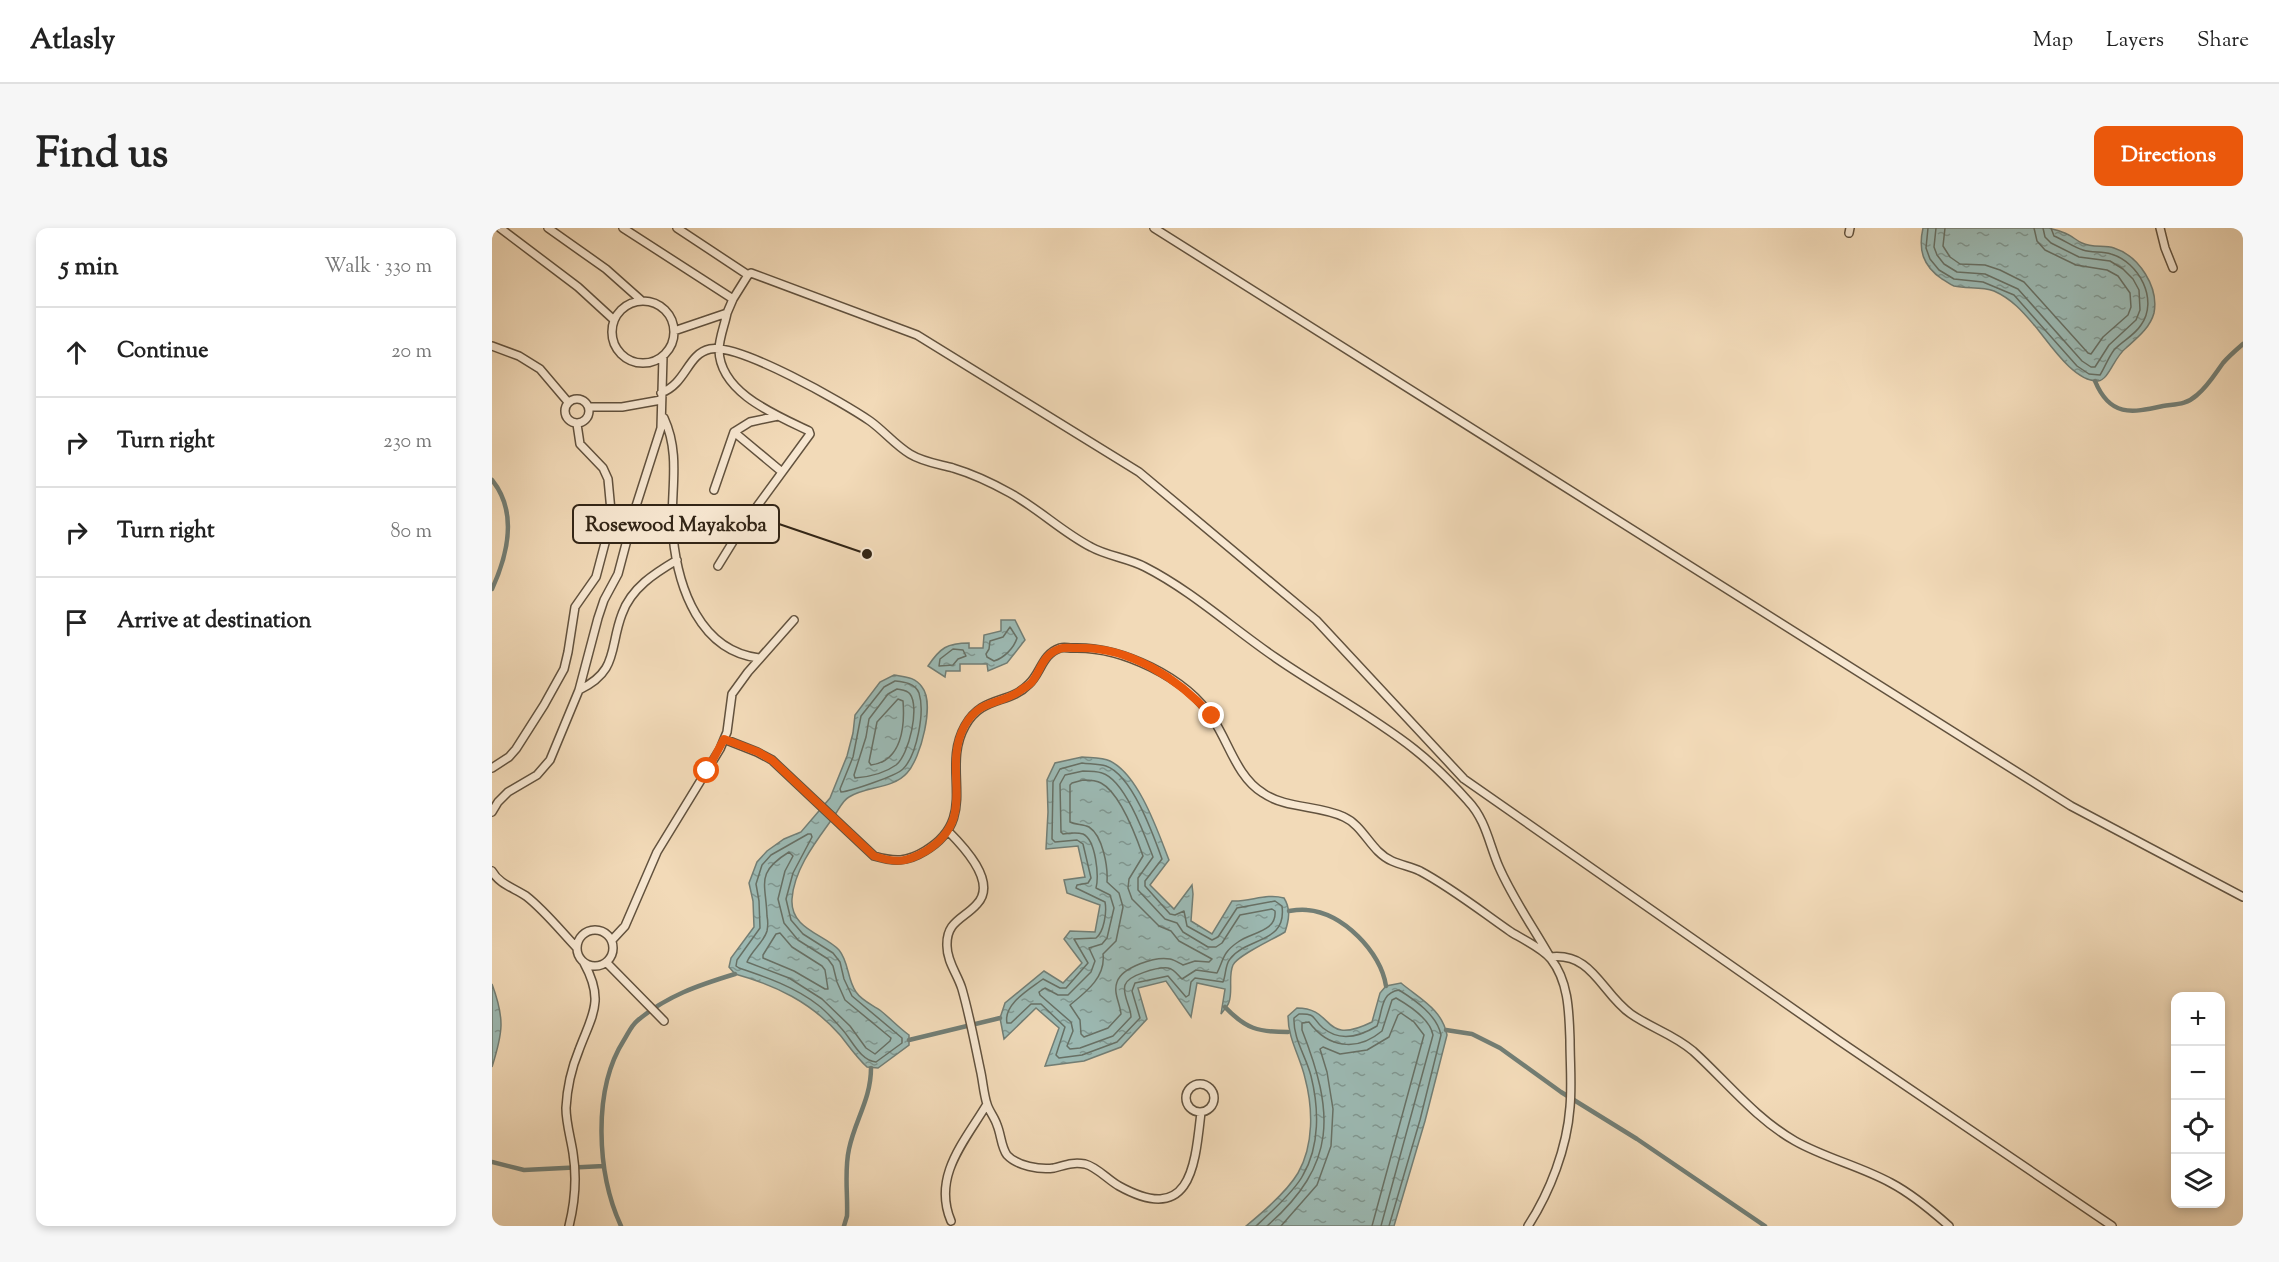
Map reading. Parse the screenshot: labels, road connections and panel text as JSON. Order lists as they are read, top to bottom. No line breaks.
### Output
{"places":["Rosewood Mayakoba"],"page":{"header":"Atlasly","nav":["Map","Layers","Share"],"title":"Find us","buttons":"Directions","heading":["5 min","Walk · 330 m"],"list":[["Continue","20 m"],["Turn right","230 m"],["Turn right","80 m"],"Arrive at destination"],"map_buttons":["+","−"]}}
